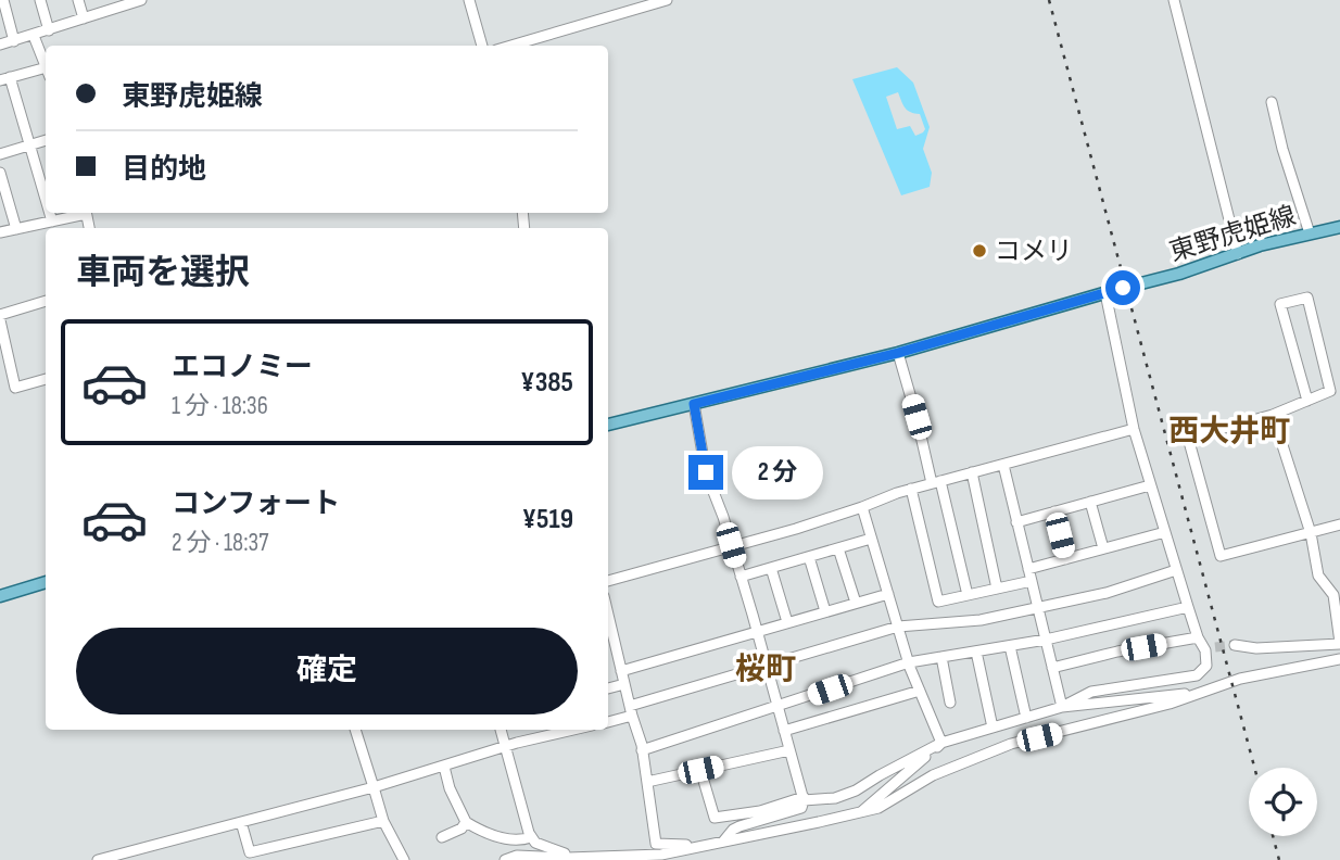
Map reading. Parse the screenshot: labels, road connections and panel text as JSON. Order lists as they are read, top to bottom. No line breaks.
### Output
{"streets":{"main road":["東野虎姫線"]},"districts":["西大井町","桜町"],"places":["コメリ"],"page":{"banner":["東野虎姫線","目的地"],"heading":"車両を選択","list":[{"name":"エコノミー","note":"1 分 · 18:36","value":"¥385"},{"name":"コンフォート","note":"2 分 · 18:37","value":"¥519"}],"bubble":"2 分","buttons":"確定"}}
